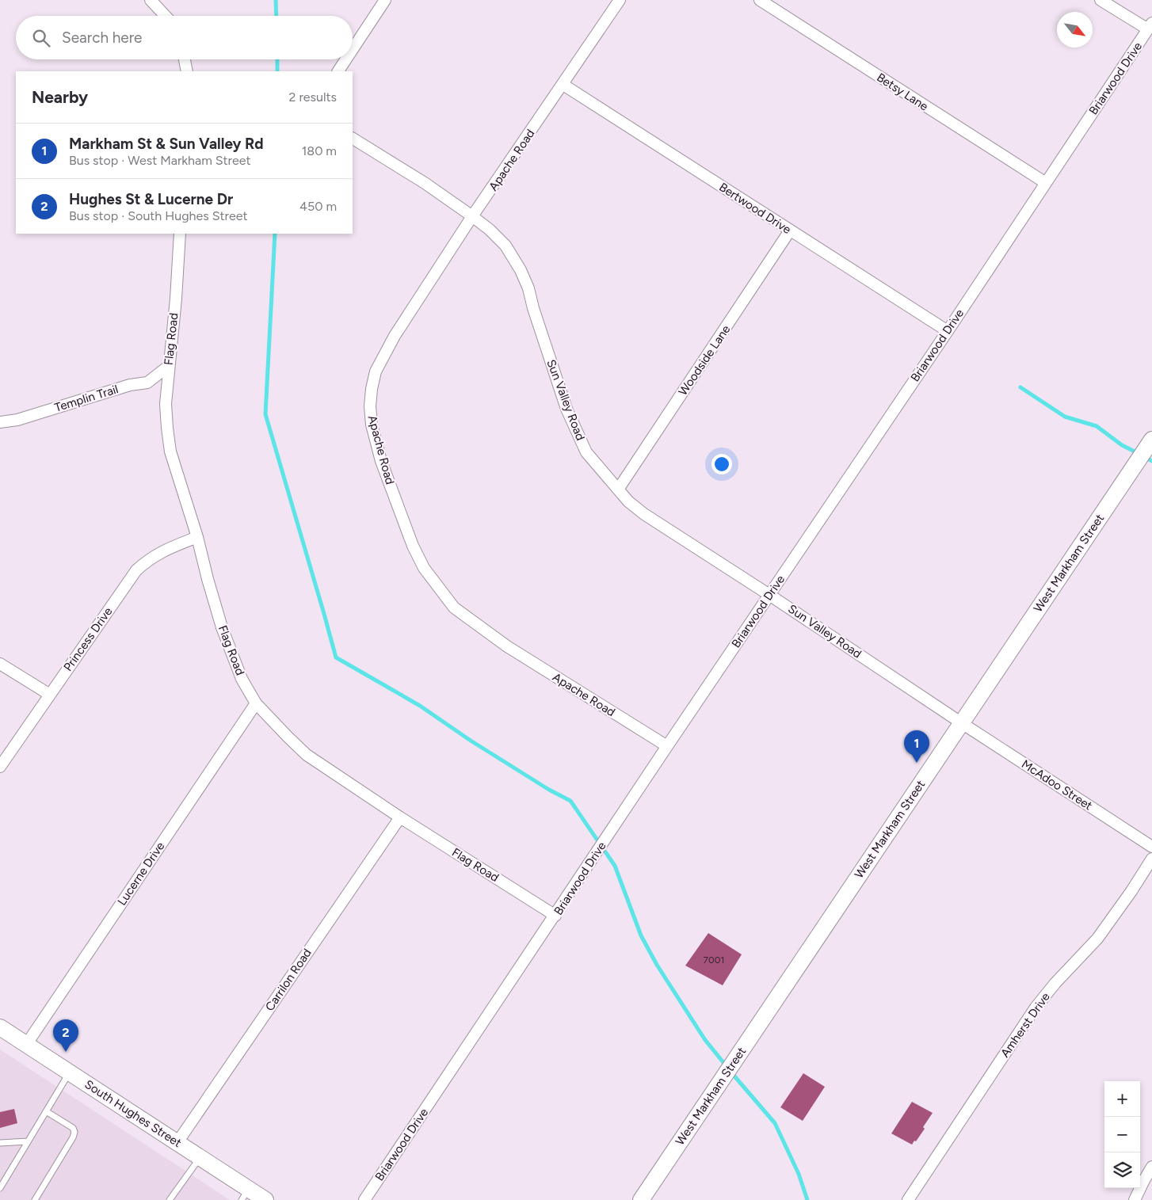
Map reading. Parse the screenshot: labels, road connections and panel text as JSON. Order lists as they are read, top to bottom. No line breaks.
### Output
{"streets":{"main road":["West Markham Street","South Hughes Street"],"street":["Briarwood Drive","Betsy Lane","Apache Road","Bertwood Drive","Flag Road","Woodside Lane","Templin Trail","Sun Valley Road","Princess Drive","McAdoo Street","Lucerne Drive","Carrilon Road","Amherst Drive"]},"crossings":[["Briarwood Drive","Betsy Lane"],["Briarwood Drive","Apache Road"],["Briarwood Drive","Bertwood Drive"],["Briarwood Drive","Flag Road"],["Briarwood Drive","Sun Valley Road"],["Apache Road","Bertwood Drive"],["Apache Road","Sun Valley Road"],["Bertwood Drive","Woodside Lane"],["Flag Road","Templin Trail"],["Flag Road","Princess Drive"],["Flag Road","Lucerne Drive"],["Flag Road","Carrilon Road"],["Woodside Lane","Sun Valley Road"],["Sun Valley Road","West Markham Street"],["Sun Valley Road","McAdoo Street"],["West Markham Street","McAdoo Street"],["Lucerne Drive","South Hughes Street"],["Carrilon Road","South Hughes Street"]],"house_numbers":["7001"],"north":"bottom right","page":{"search":"Search here","heading":["Nearby","2 results"],"list":[{"mark":"1","name":"Markham St & Sun Valley Rd","note":"Bus stop · West Markham Street","value":"180 m"},{"mark":"2","name":"Hughes St & Lucerne Dr","note":"Bus stop · South Hughes Street","value":"450 m"}],"pins":["1","2"],"map_buttons":["+","−"]}}
